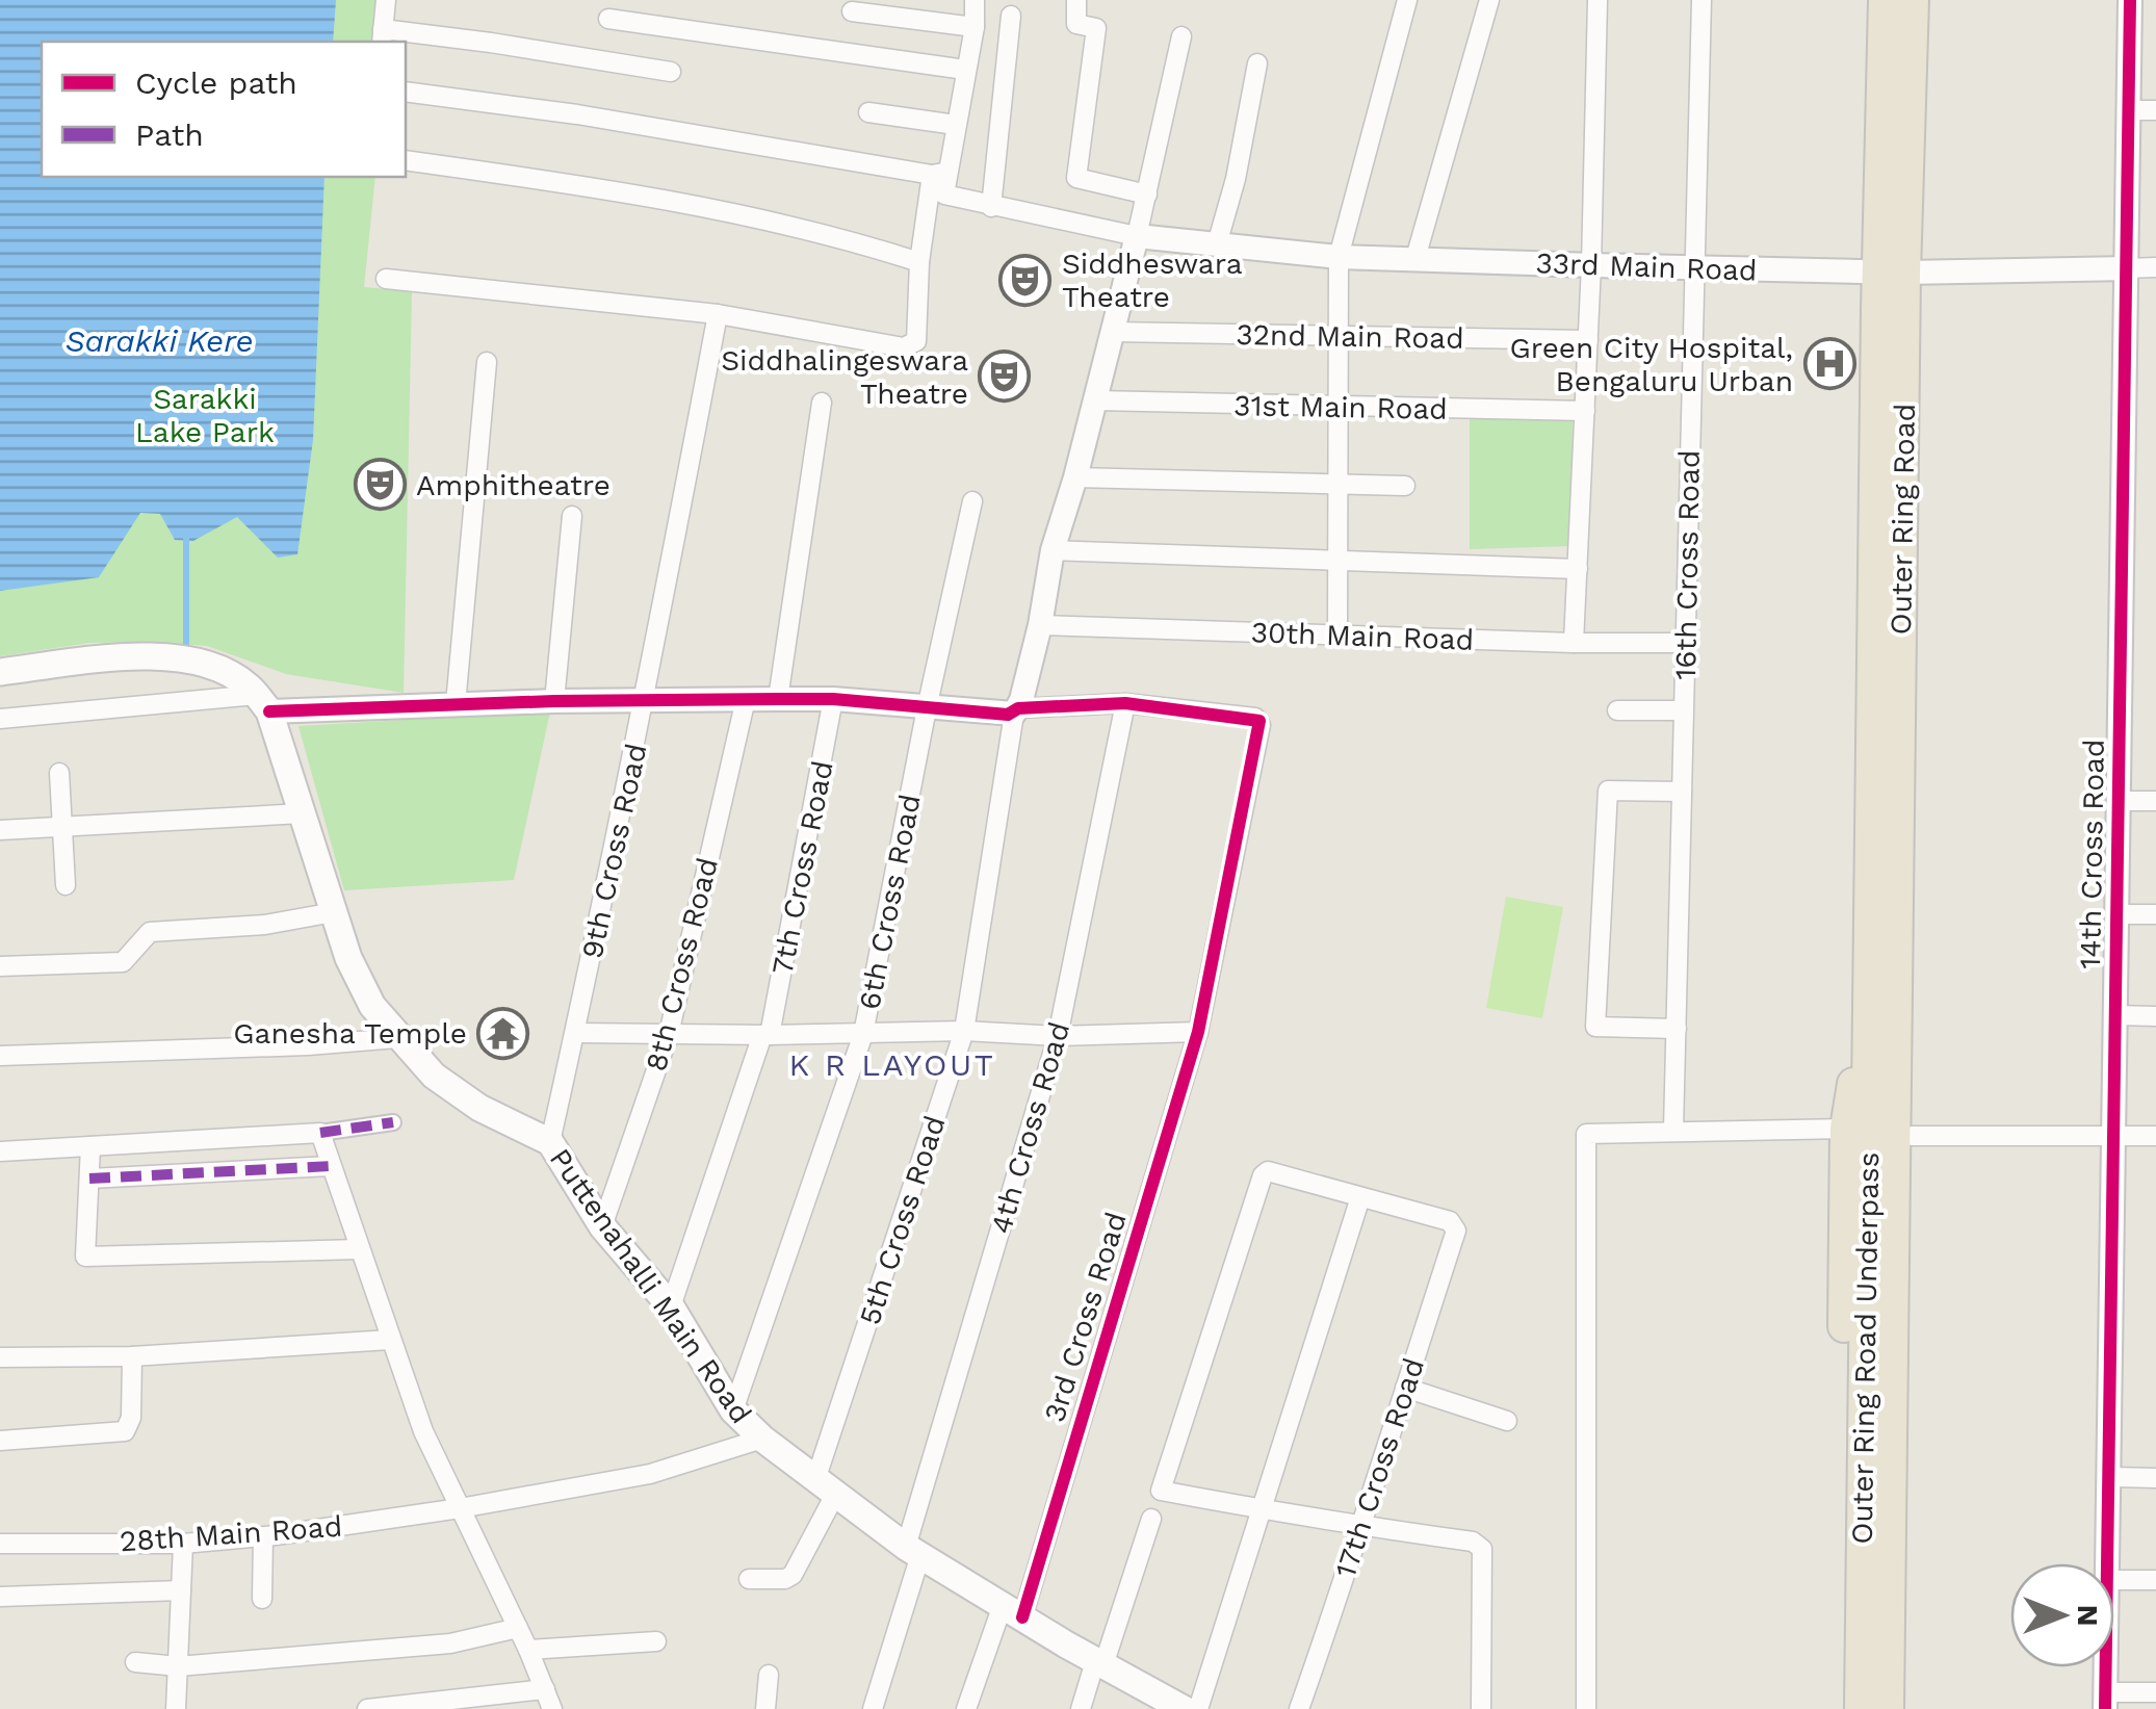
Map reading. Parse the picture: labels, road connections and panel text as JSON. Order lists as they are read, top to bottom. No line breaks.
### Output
{"streets":{"highway":["Outer Ring Road","Outer Ring Road Underpass"],"main road":["Puttenahalli Main Road"],"street":["33rd Main Road","32nd Main Road","31st Main Road","16th Cross Road","30th Main Road","9th Cross Road","14th Cross Road","7th Cross Road","6th Cross Road","8th Cross Road","4th Cross Road","5th Cross Road","3rd Cross Road","17th Cross Road","28th Main Road"]},"crossings":[["33rd Main Road","Outer Ring Road"],["33rd Main Road","16th Cross Road"],["33rd Main Road","14th Cross Road"],["Outer Ring Road","Outer Ring Road Underpass"],["16th Cross Road","30th Main Road"],["9th Cross Road","Puttenahalli Main Road"],["7th Cross Road","Puttenahalli Main Road"],["6th Cross Road","Puttenahalli Main Road"],["8th Cross Road","Puttenahalli Main Road"],["4th Cross Road","Puttenahalli Main Road"],["4th Cross Road","3rd Cross Road"],["5th Cross Road","Puttenahalli Main Road"],["Puttenahalli Main Road","3rd Cross Road"],["Puttenahalli Main Road","28th Main Road"]],"districts":["K R LAYOUT"],"water":["Sarakki Kere"],"parks":["Sarakki Lake Park"],"places":{"theatre":["Siddheswara Theatre","Siddhalingeswara Theatre","Amphitheatre"],"hospital":["Green City Hospital, Bengaluru Urban"],"temple":["Ganesha Temple"]},"legend":["Cycle path","Path"],"north":"right"}
